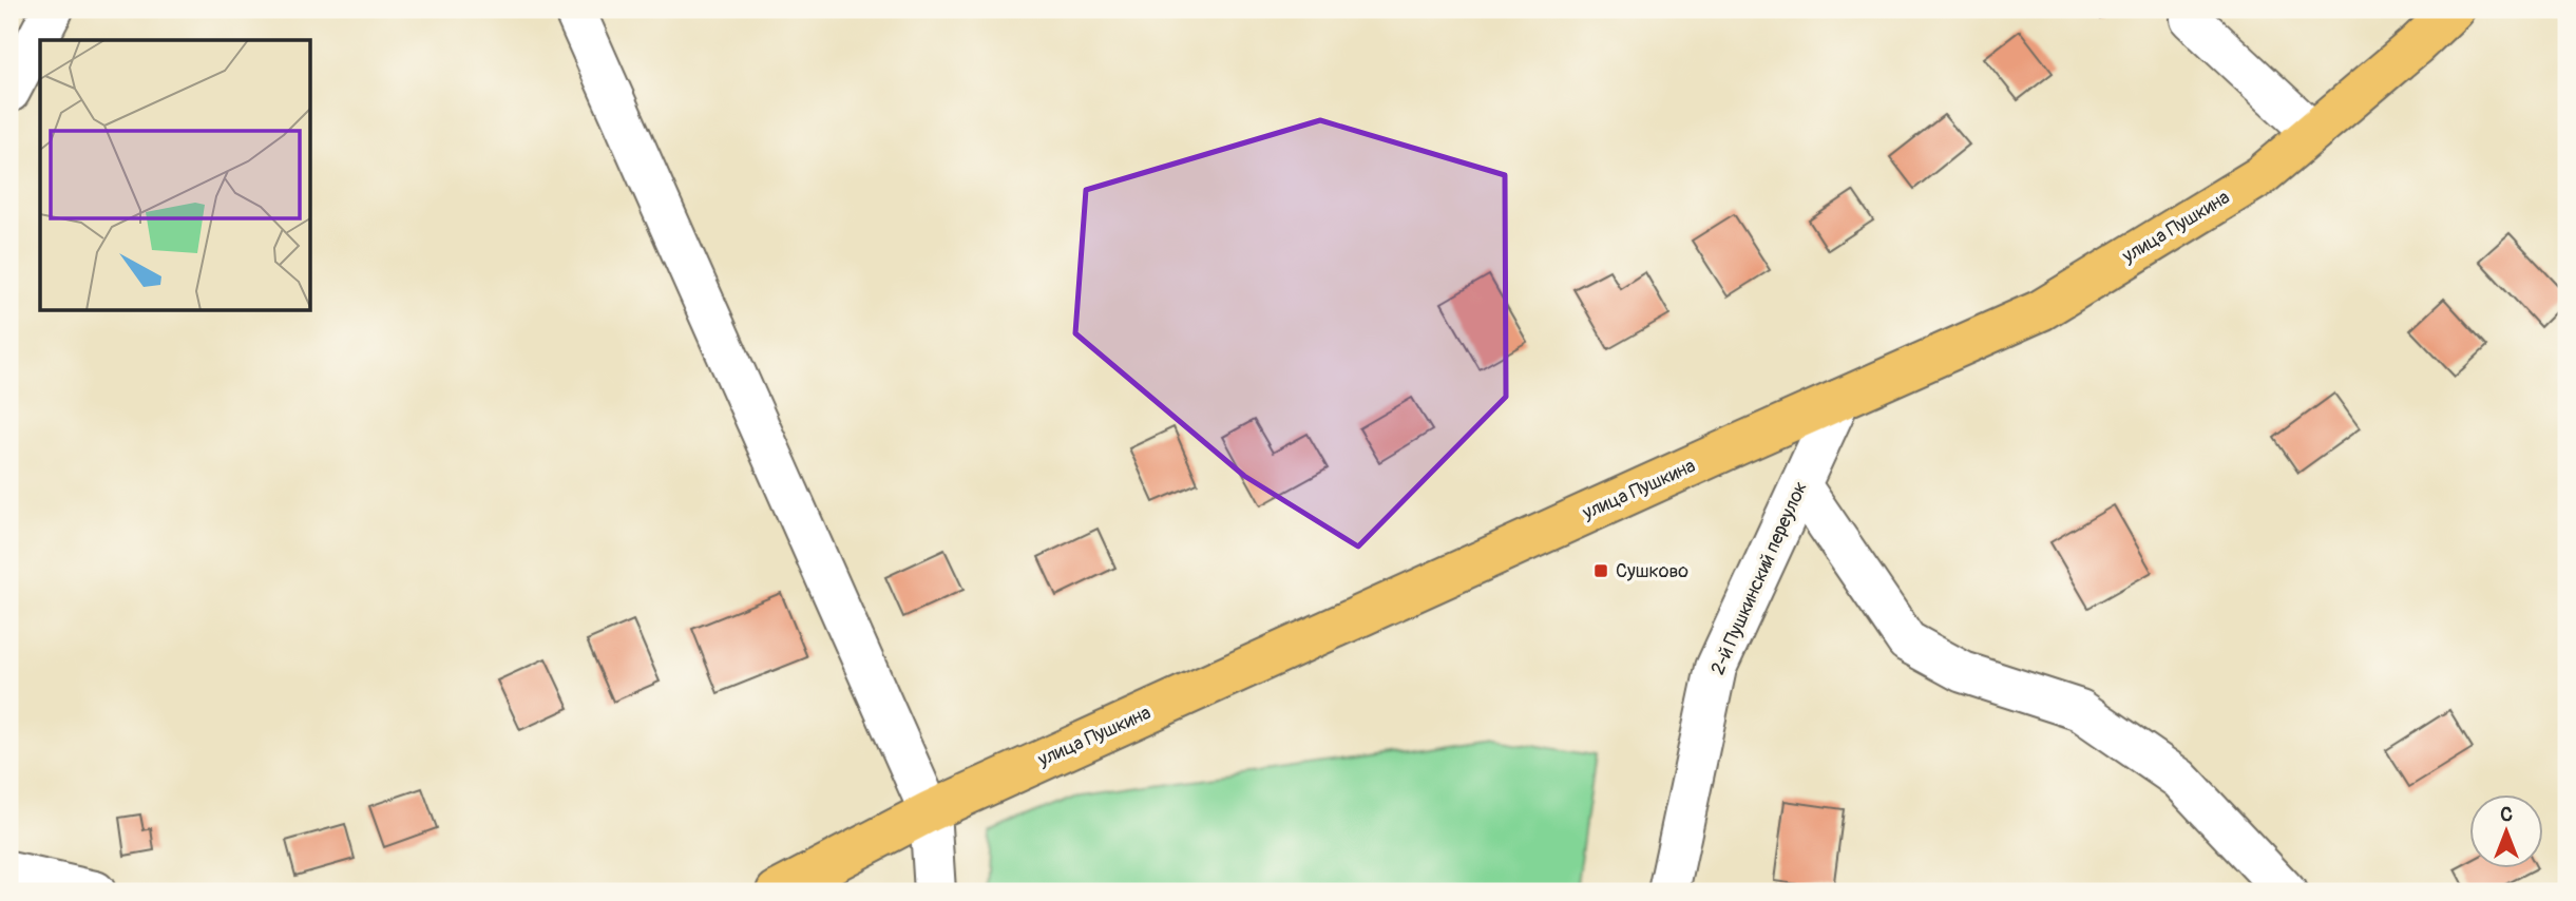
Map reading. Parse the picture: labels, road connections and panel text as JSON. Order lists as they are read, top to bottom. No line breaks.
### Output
{"streets":{"main road":["улица Пушкина"],"street":["2-й Пушкинский переулок"]},"crossings":[["улица Пушкина","2-й Пушкинский переулок"]],"places":{"transit":["Сушково"]},"north":"top"}
